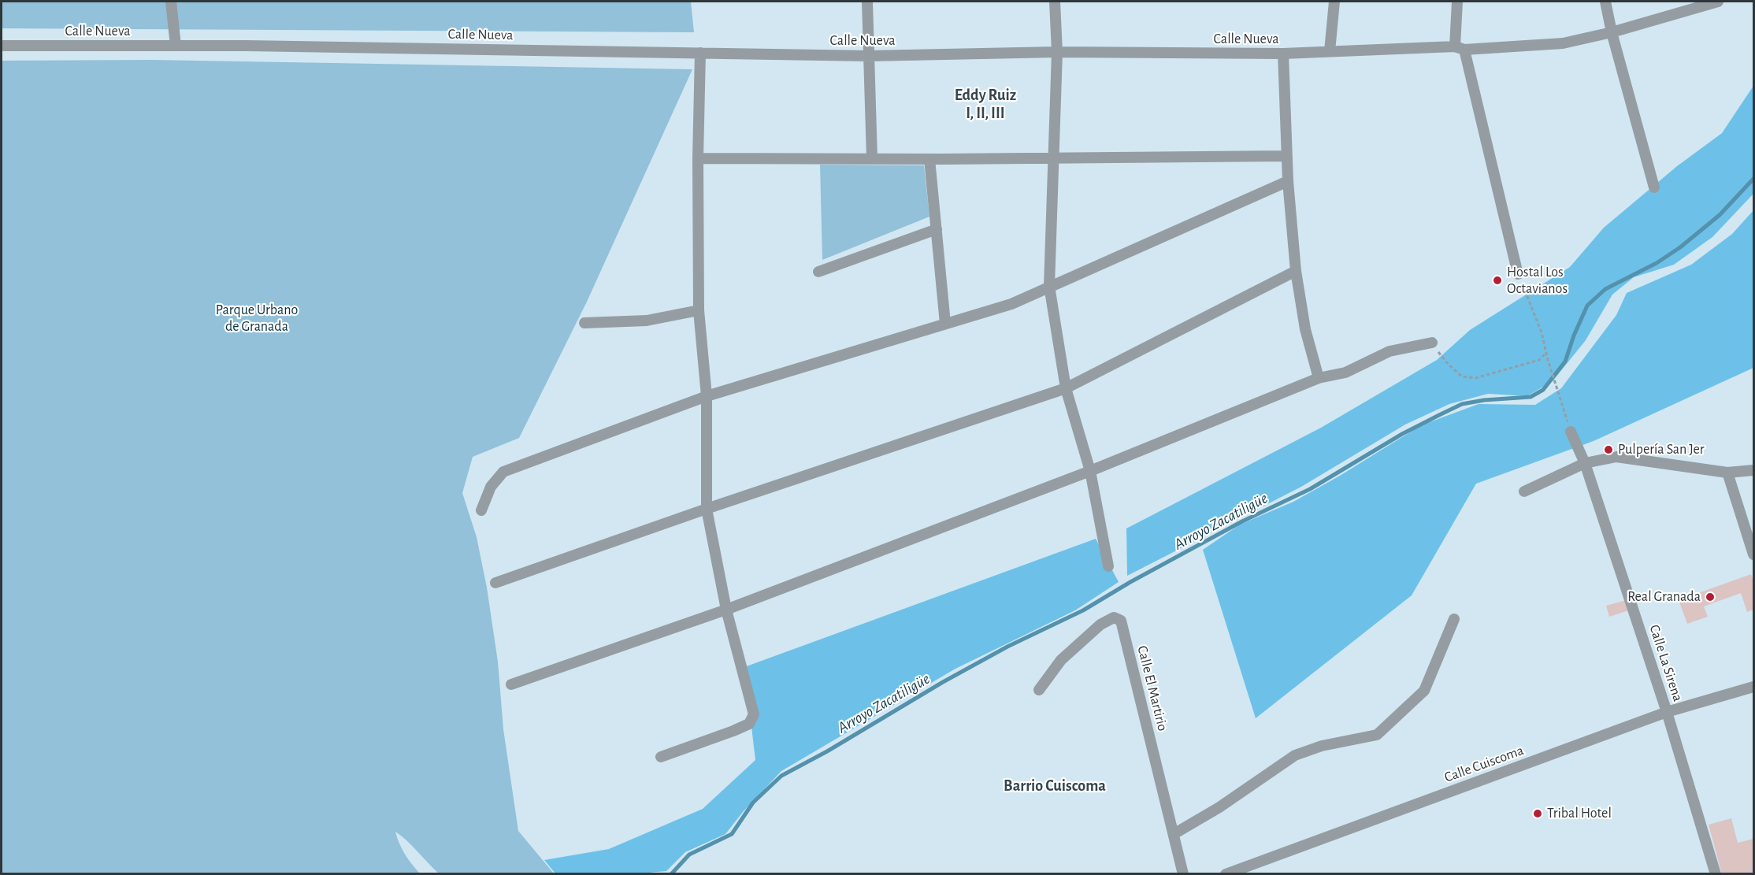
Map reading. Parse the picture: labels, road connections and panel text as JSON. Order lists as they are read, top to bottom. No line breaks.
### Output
{"streets":{"street":["Calle Nueva","Calle La Sirena","Calle El Martirio","Calle Cuiscoma"]},"crossings":[["Calle La Sirena","Calle Cuiscoma"]],"districts":["Eddy Ruiz I, II, III","Barrio Cuiscoma"],"water":["Arroyo Zacatiligüe"],"parks":["Parque Urbano de Granada"],"places":["Hostal Los Octavianos","Pulpería San Jer","Real Granada","Tribal Hotel"]}
